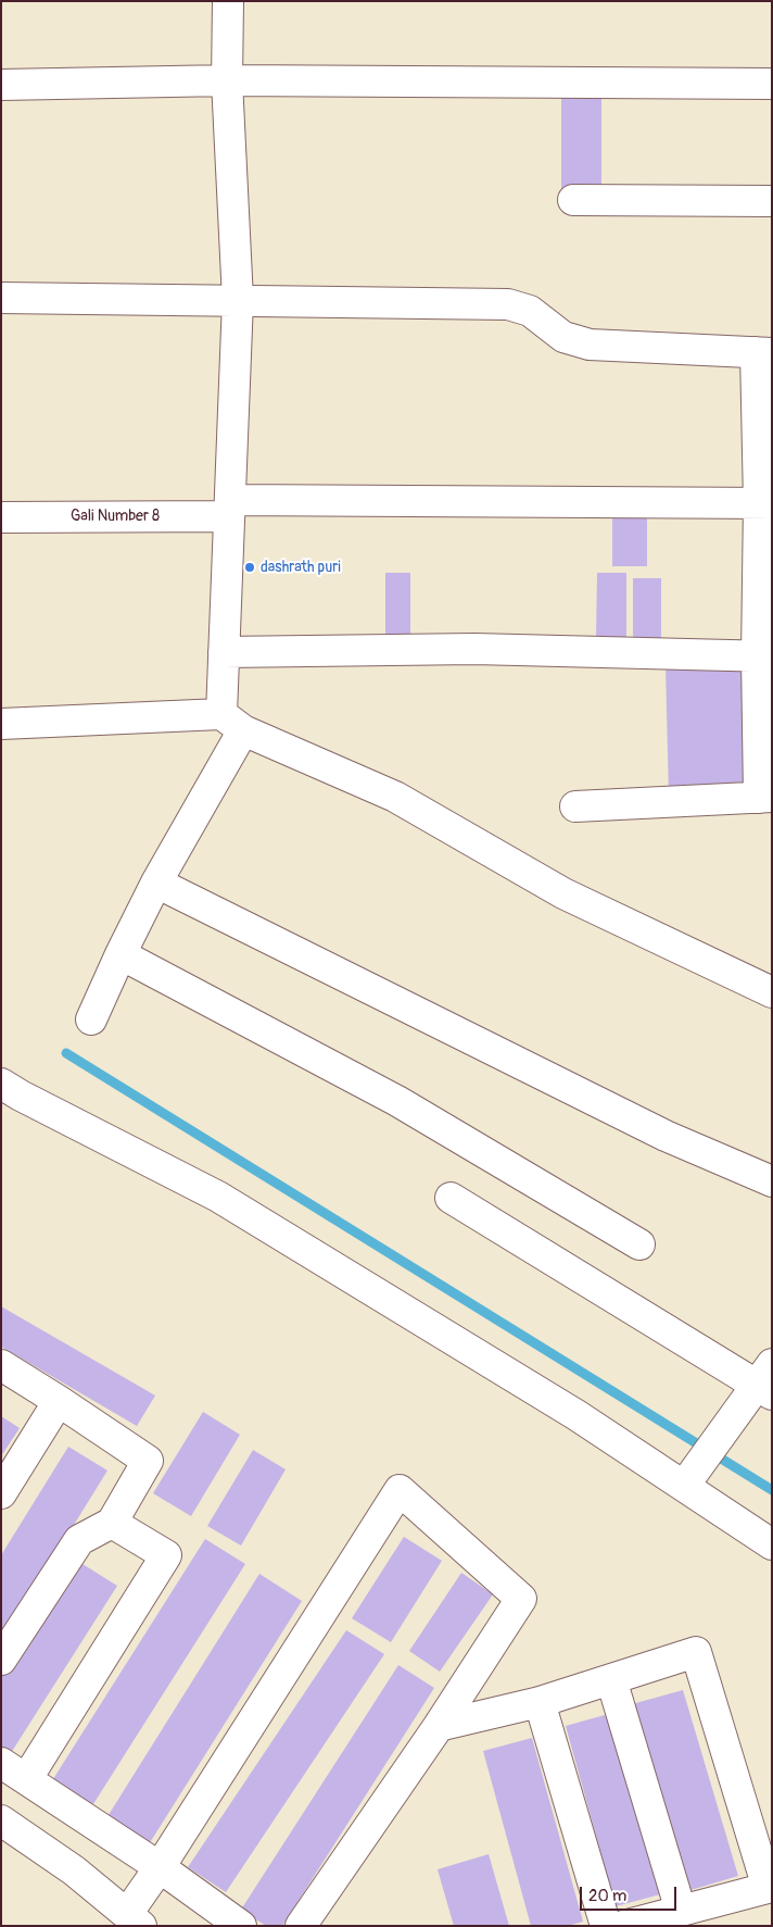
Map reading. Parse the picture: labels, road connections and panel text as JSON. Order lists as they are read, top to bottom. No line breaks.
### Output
{"streets":{"street":["Gali Number 8"]},"places":["dashrath puri"],"scale_bar":"20 m"}
